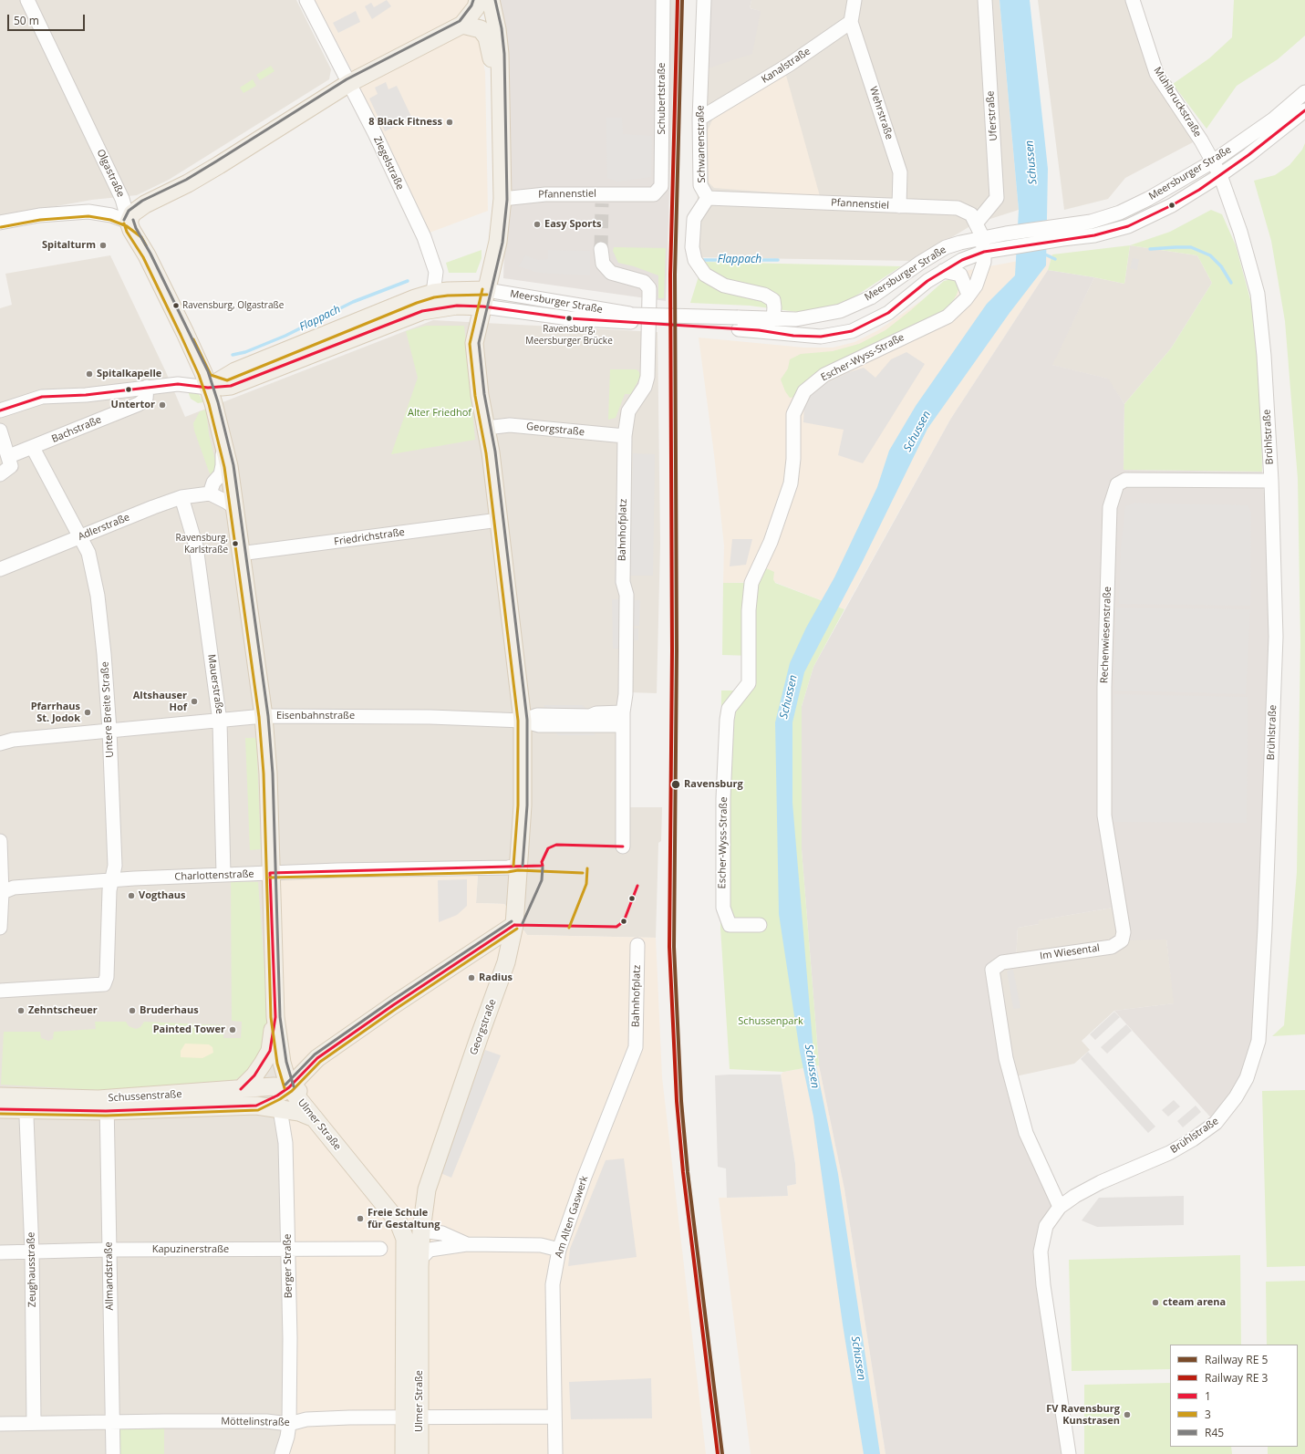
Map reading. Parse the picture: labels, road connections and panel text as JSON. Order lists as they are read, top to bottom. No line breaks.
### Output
{"streets":{"main road":["Olgastraße","Meersburger Straße","Georgstraße","Schussenstraße","Ulmer Straße"],"street":["Kanalstraße","Schubertstraße","Mühlbruckstraße","Wehrstraße","Uferstraße","Schwanenstraße","Ziegelstraße","Pfannenstiel","Escher-Wyss-Straße","Bachstraße","Brühlstraße","Adlerstraße","Bahnhofplatz","Friedrichstraße","Rechenwiesenstraße","Mauerstraße","Untere Breite Straße","Eisenbahnstraße","Charlottenstraße","Im Wiesental","Am Alten Gaswerk","Kapuzinerstraße","Berger Straße","Zeughausstraße","Allmandstraße","Möttelinstraße"]},"crossings":[["Kanalstraße","Wehrstraße"],["Kanalstraße","Schwanenstraße"],["Schubertstraße","Pfannenstiel"],["Mühlbruckstraße","Meersburger Straße"],["Mühlbruckstraße","Brühlstraße"],["Wehrstraße","Pfannenstiel"],["Uferstraße","Pfannenstiel"],["Schwanenstraße","Meersburger Straße"],["Schwanenstraße","Pfannenstiel"],["Ziegelstraße","Meersburger Straße"],["Olgastraße","Meersburger Straße"],["Olgastraße","Friedrichstraße"],["Olgastraße","Eisenbahnstraße"],["Olgastraße","Charlottenstraße"],["Meersburger Straße","Pfannenstiel"],["Meersburger Straße","Escher-Wyss-Straße"],["Meersburger Straße","Georgstraße"],["Meersburger Straße","Brühlstraße"],["Pfannenstiel","Escher-Wyss-Straße"],["Pfannenstiel","Georgstraße"],["Bachstraße","Untere Breite Straße"],["Georgstraße","Bahnhofplatz"],["Georgstraße","Friedrichstraße"],["Georgstraße","Eisenbahnstraße"],["Georgstraße","Charlottenstraße"],["Georgstraße","Schussenstraße"],["Georgstraße","Ulmer Straße"],["Brühlstraße","Rechenwiesenstraße"],["Brühlstraße","Im Wiesental"],["Adlerstraße","Mauerstraße"],["Adlerstraße","Untere Breite Straße"],["Bahnhofplatz","Eisenbahnstraße"],["Bahnhofplatz","Am Alten Gaswerk"],["Rechenwiesenstraße","Im Wiesental"],["Mauerstraße","Eisenbahnstraße"],["Mauerstraße","Charlottenstraße"],["Untere Breite Straße","Eisenbahnstraße"],["Untere Breite Straße","Charlottenstraße"],["Schussenstraße","Ulmer Straße"],["Schussenstraße","Berger Straße"],["Schussenstraße","Allmandstraße"],["Ulmer Straße","Möttelinstraße"],["Am Alten Gaswerk","Möttelinstraße"],["Kapuzinerstraße","Berger Straße"],["Kapuzinerstraße","Zeughausstraße"],["Kapuzinerstraße","Allmandstraße"],["Berger Straße","Möttelinstraße"],["Zeughausstraße","Möttelinstraße"],["Allmandstraße","Möttelinstraße"]],"water":["Schussen","Flappach"],"parks":["Alter Friedhof","Schussenpark"],"places":["8 Black Fitness","Easy Sports","Spitalturm","Ravensburg, Olgastraße","Ravensburg, Meersburger Brücke","Spitalkapelle","Untertor","Ravensburg, Karlstraße","Altshauser Hof","Pfarrhaus St. Jodok","Ravensburg","Vogthaus","Radius","Zehntscheuer","Bruderhaus","Painted Tower","Freie Schule für Gestaltung","cteam arena","FV Ravensburg Kunstrasen"],"lines":["transit line R45","transit line 1","transit line 3"],"legend":["Railway RE 5","Railway RE 3","1","3","R45"],"scale_bar":"50 m"}
